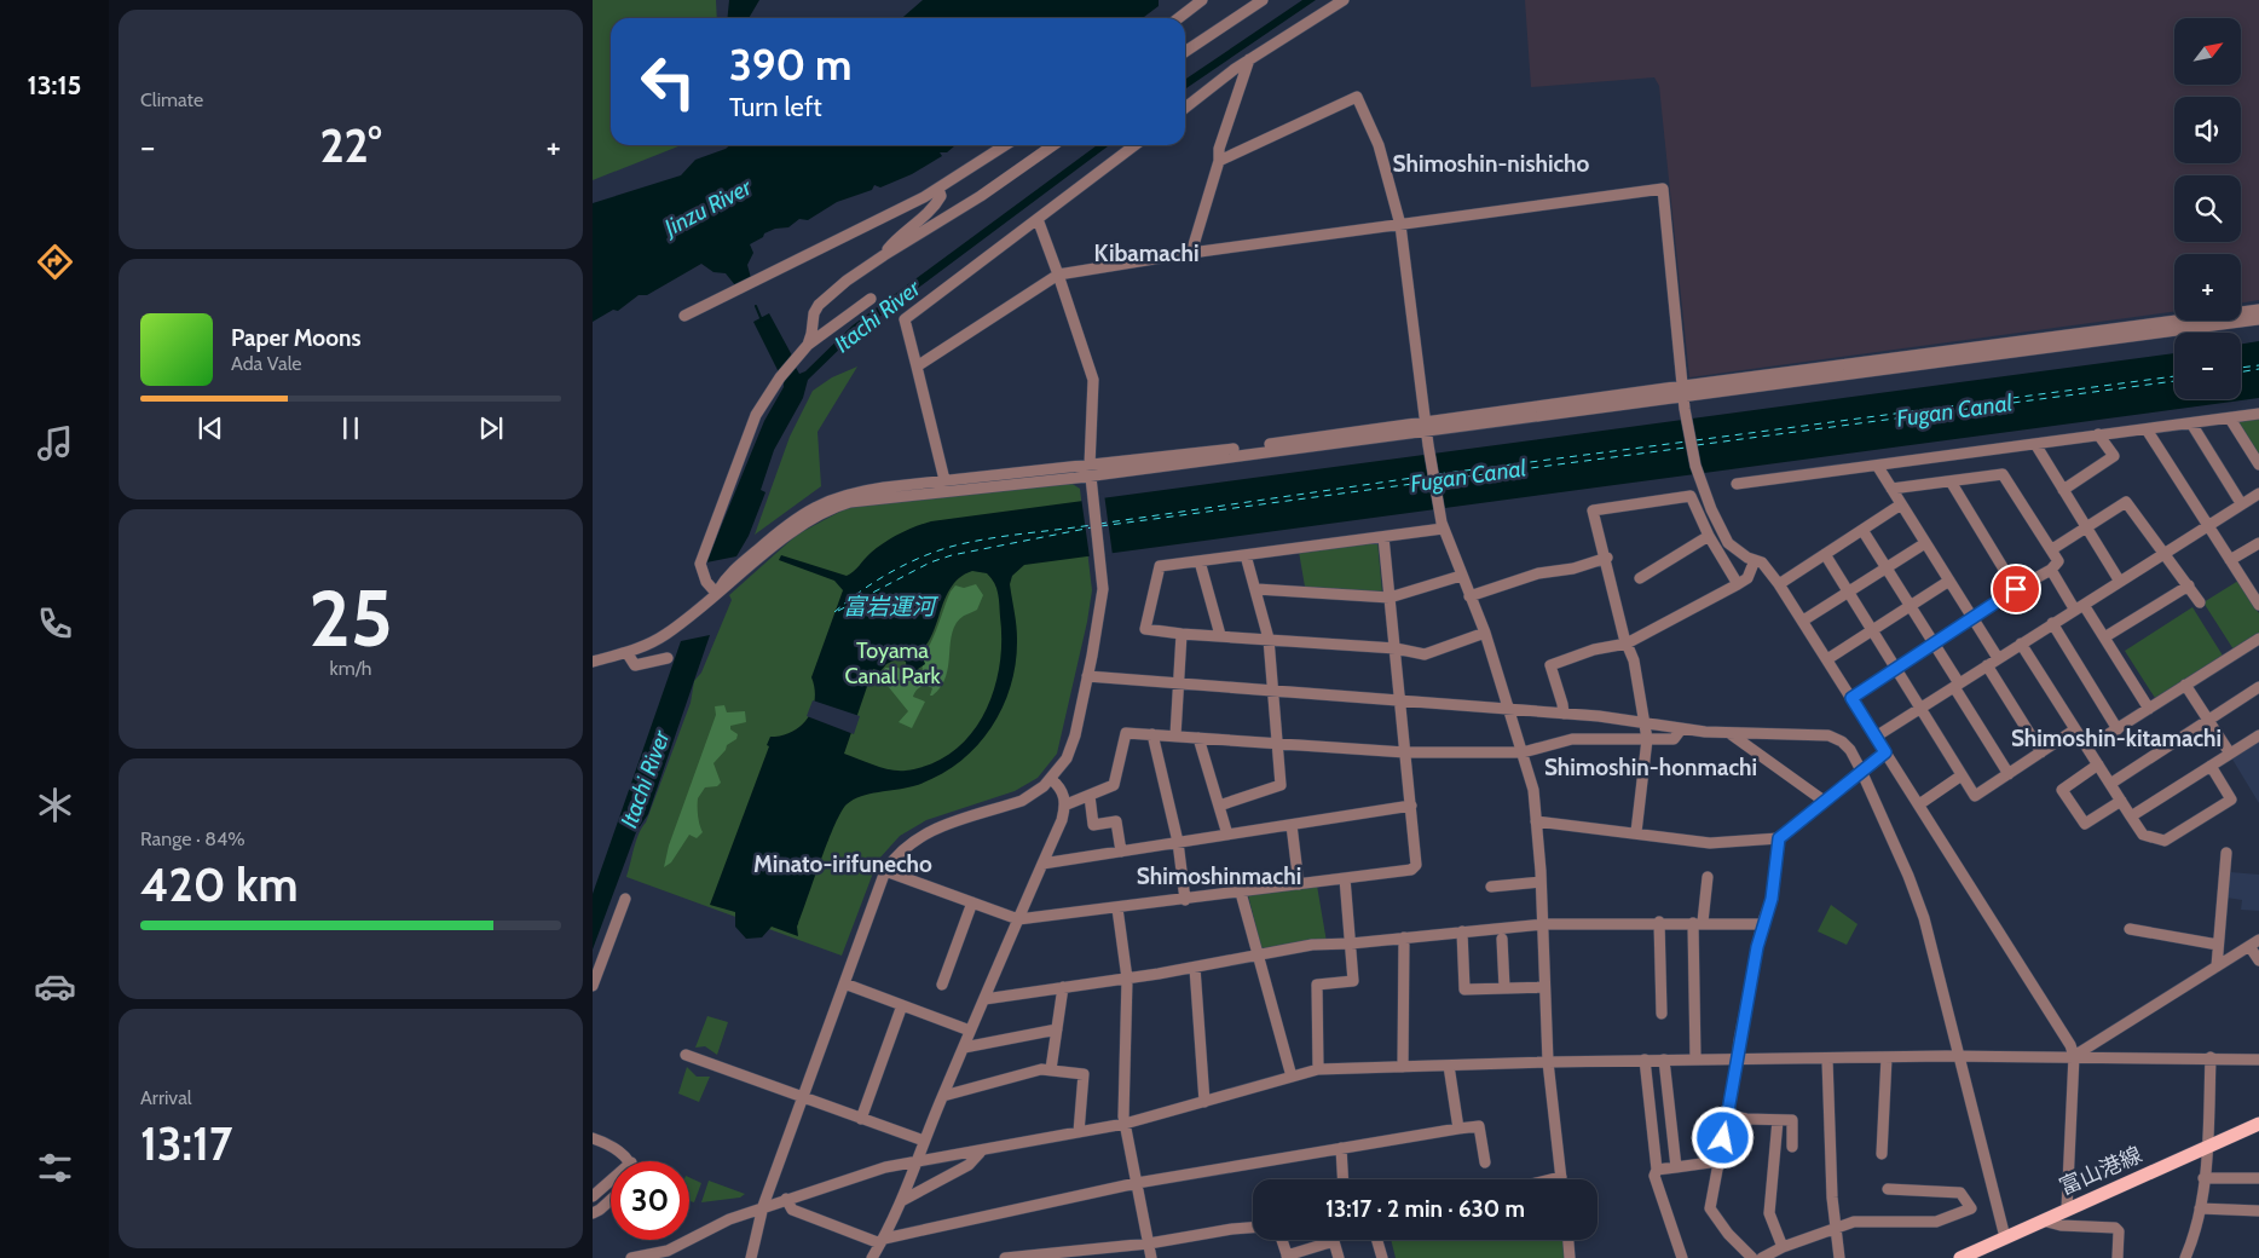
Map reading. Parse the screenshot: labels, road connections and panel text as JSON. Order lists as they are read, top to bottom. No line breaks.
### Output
{"streets":{"main road":["富山港線"]},"districts":["Shimoshin-nishicho","Kibamachi","Shimoshin-kitamachi","Shimoshin-honmachi","Minato-irifunecho","Shimoshinmachi"],"water":["Jinzu River","Itachi River","Fugan Canal","富岩運河"],"parks":["Toyama Canal Park"],"north":"top right","page":{"tabs":"13:15","tile":["Climate",["25","km/h"],["Range · 84%","420 km"],["Arrival","13:17"]],"map_buttons":["+","−"],"turn":["390 m","Turn left"],"heat":["−","22°","+"],"song":["Paper Moons","Ada Vale"],"limit":"30","trip":"13:17 · 2 min · 630 m"}}
